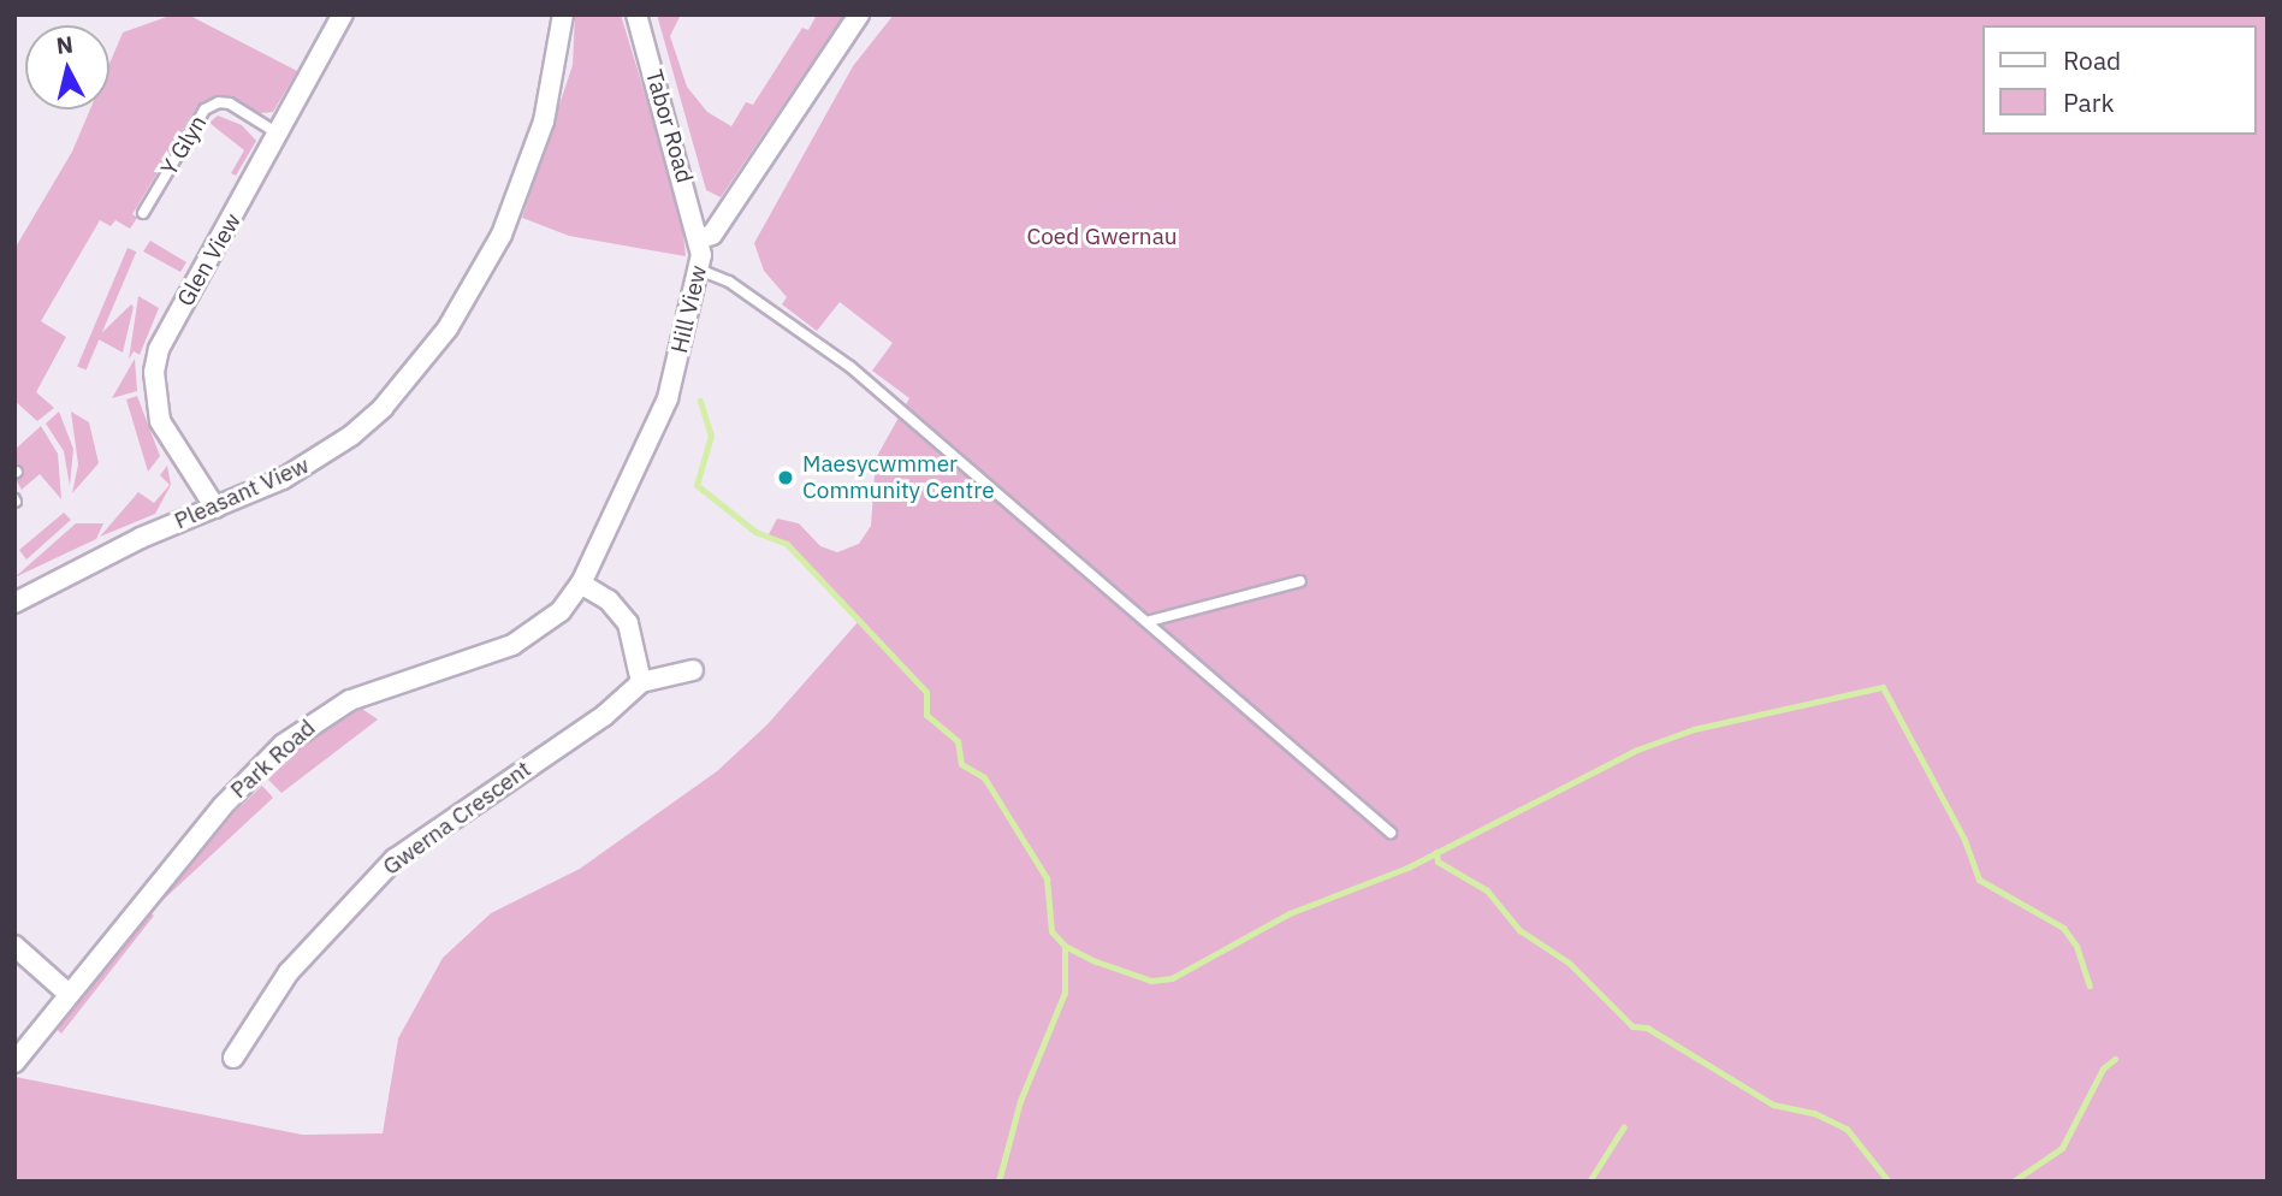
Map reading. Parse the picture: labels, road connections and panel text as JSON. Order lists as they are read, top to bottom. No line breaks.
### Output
{"streets":{"street":["Tabor Road","Glen View","Hill View","Pleasant View","Park Road","Gwerna Crescent"],"lane":["Y Glyn"]},"crossings":[["Tabor Road","Hill View"],["Y Glyn","Glen View"],["Glen View","Pleasant View"],["Hill View","Park Road"]],"parks":["Coed Gwernau"],"places":["Maesycwmmer Community Centre"],"legend":["Road","Park"],"north":"top"}
